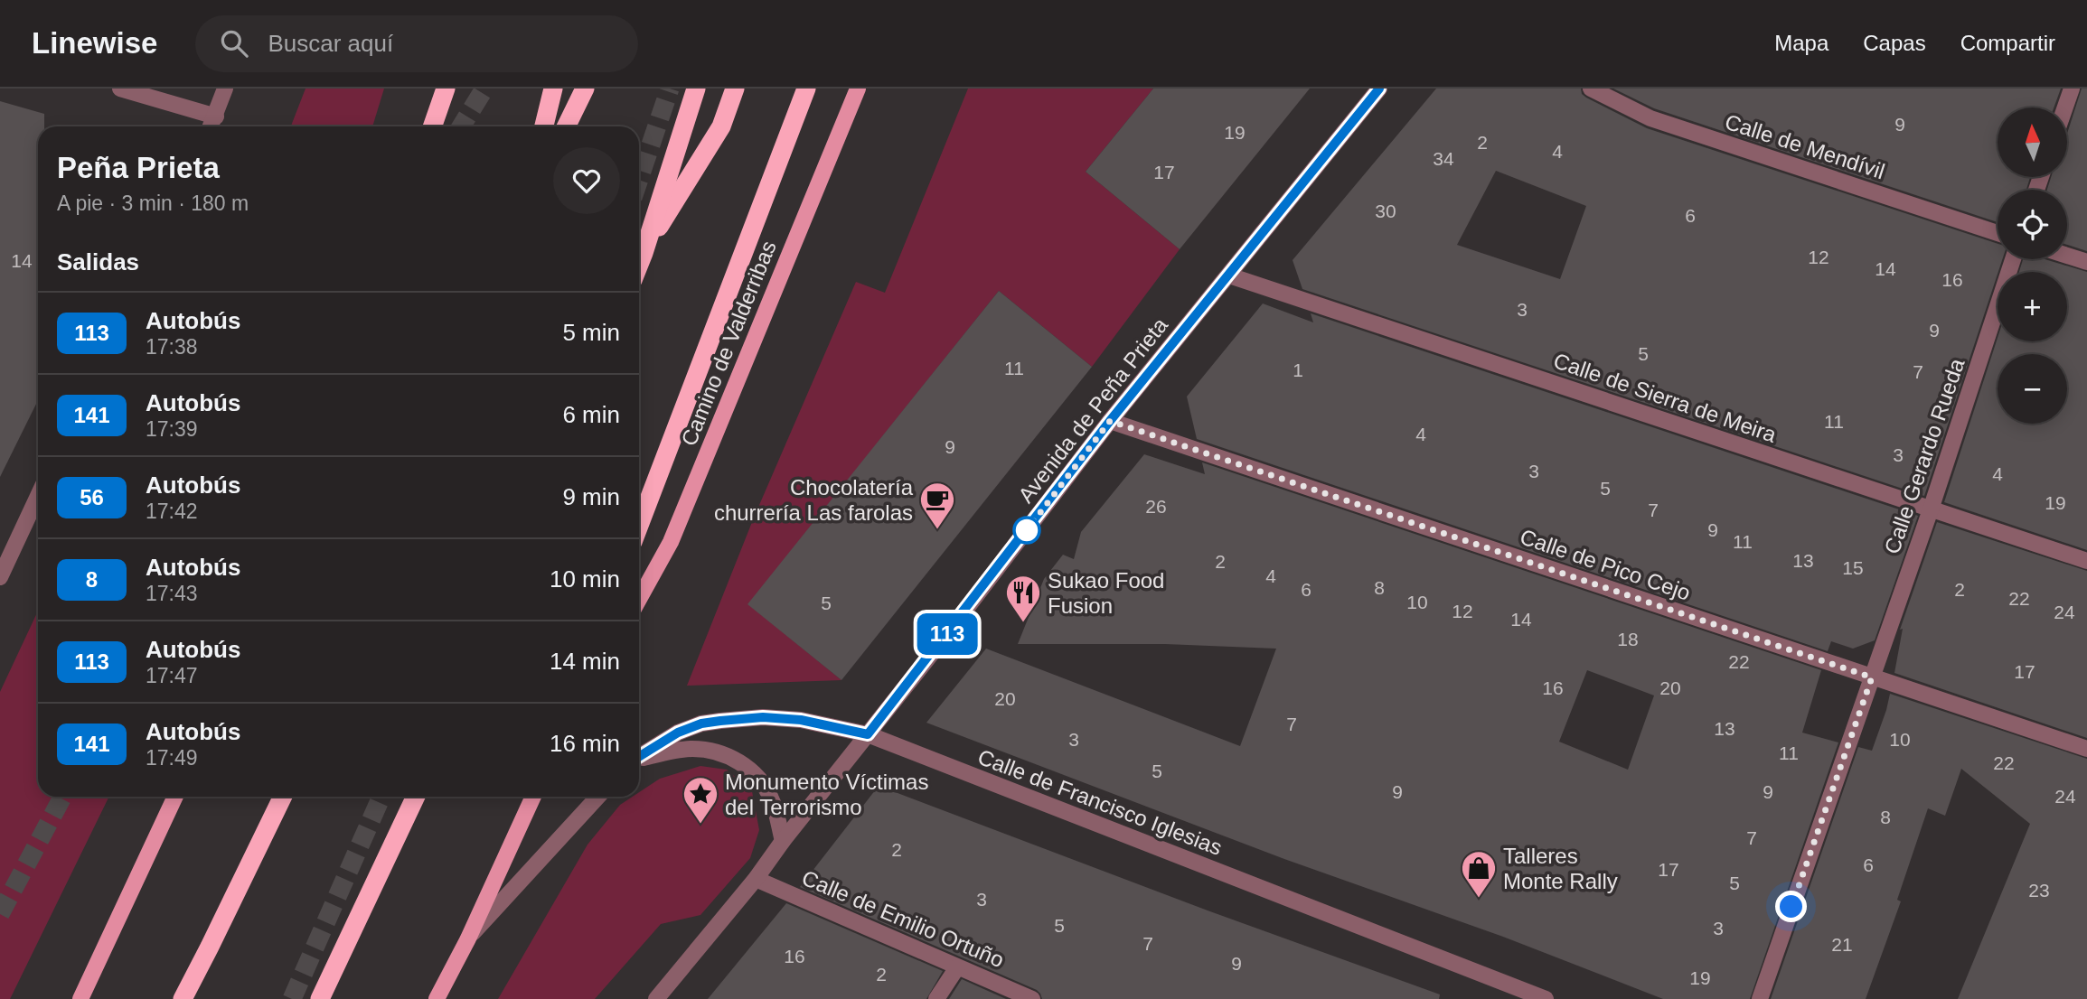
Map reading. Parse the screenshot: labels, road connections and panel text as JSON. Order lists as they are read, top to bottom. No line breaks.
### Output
{"streets":{"main road":["Camino de Valderribas"],"street":["Calle de Mendívil","Calle de Sierra de Meira","Avenida de Peña Prieta","Calle Gerardo Rueda","Calle de Pico Cejo","Calle de Francisco Iglesias","Calle de Emilio Ortuño"]},"crossings":[["Calle de Sierra de Meira","Avenida de Peña Prieta"],["Calle de Sierra de Meira","Calle Gerardo Rueda"],["Avenida de Peña Prieta","Calle de Pico Cejo"],["Avenida de Peña Prieta","Calle de Francisco Iglesias"],["Avenida de Peña Prieta","Calle de Emilio Ortuño"],["Calle Gerardo Rueda","Calle de Pico Cejo"]],"places":{"cafe":["Chocolatería churrería Las farolas"],"restaurant":["Sukao Food Fusion"],"place":["Monumento Víctimas del Terrorismo"],"shop":["Talleres Monte Rally"]},"lines":["bus line 113"],"house_numbers":["9","19","2","4","34","17","30","6","12","14","14","16","3","9","5","11","1","7","11","4","9","3","3","4","5","19","26","7","9","11","13","2","15","4","8","6","2","22","10","5","12","24","14","18","22","17","16","20","20","7","13","3","10","11","22","5","9","9","24","8","7","2","6","17","5","23","3","5","3","7","21","16","9","2","19"],"north":"top","page":{"header":"Linewise","search":"Buscar aquí","nav":["Mapa","Capas","Compartir"],"on_map":"113","map_buttons":["+","−"],"heading":[["Peña Prieta","A pie · 3 min · 180 m"],"Salidas"],"list":[{"mark":"113","name":"Autobús","note":"17:38","value":"5 min"},{"mark":"141","name":"Autobús","note":"17:39","value":"6 min"},{"mark":"56","name":"Autobús","note":"17:42","value":"9 min"},{"mark":"8","name":"Autobús","note":"17:43","value":"10 min"},{"mark":"113","name":"Autobús","note":"17:47","value":"14 min"},{"mark":"141","name":"Autobús","note":"17:49","value":"16 min"}]}}
